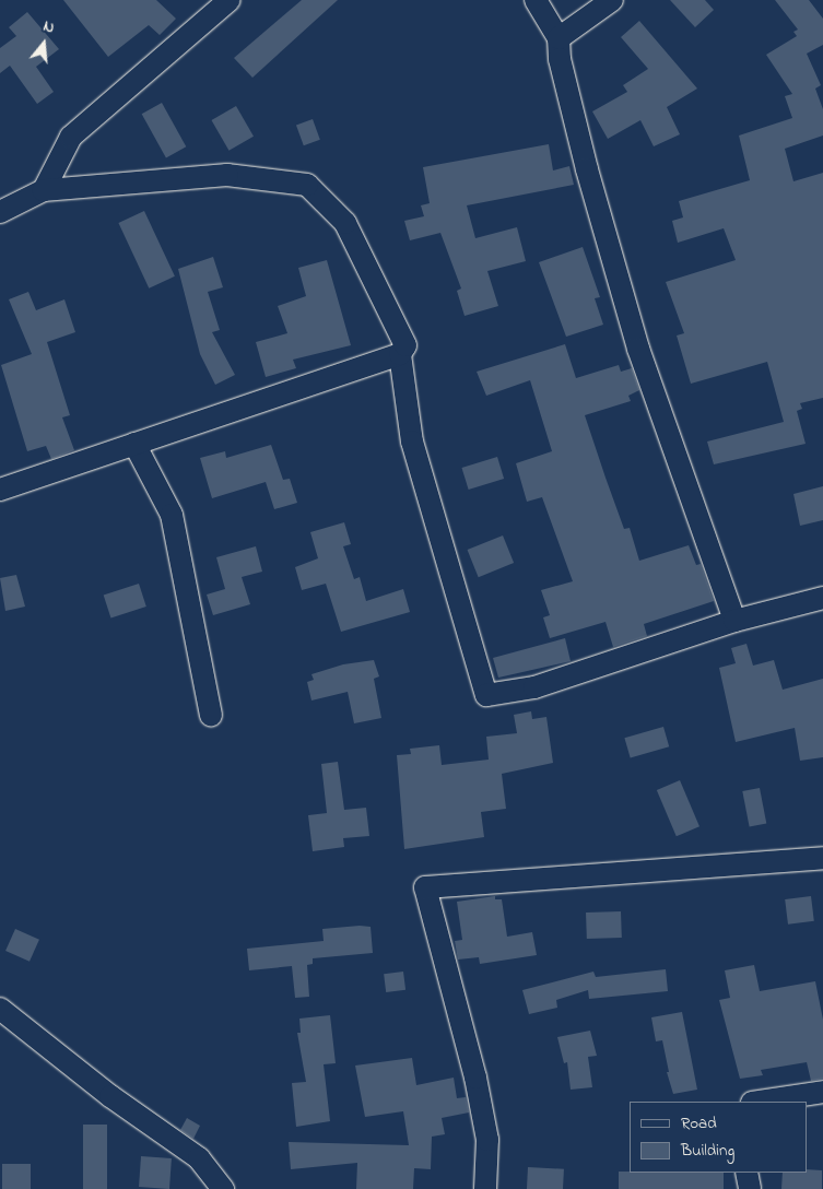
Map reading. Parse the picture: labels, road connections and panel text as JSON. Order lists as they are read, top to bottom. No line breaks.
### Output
{"legend":["Road","Building"],"north":"top"}
